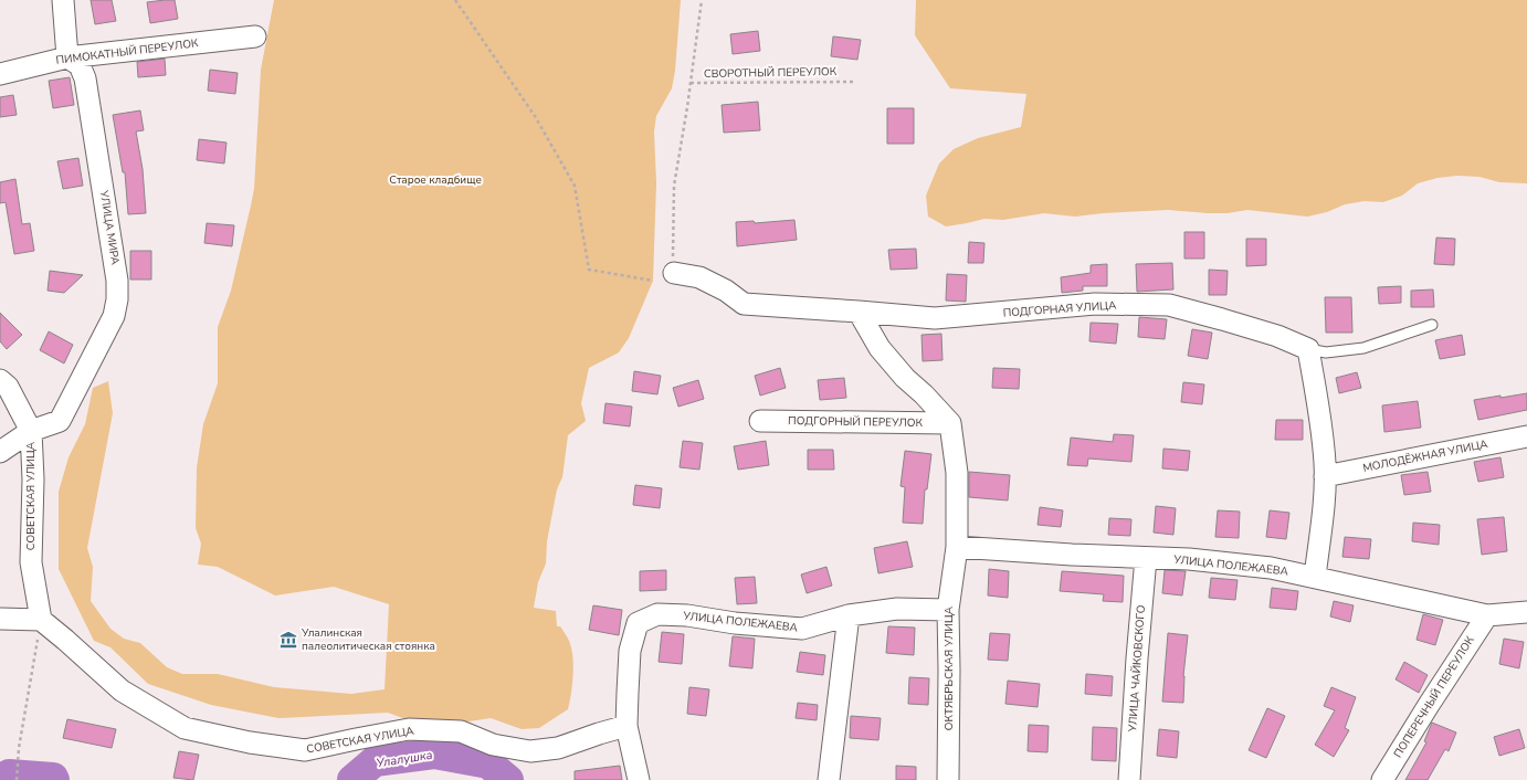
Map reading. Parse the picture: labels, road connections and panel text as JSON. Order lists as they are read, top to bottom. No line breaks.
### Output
{"streets":{"street":["ПИМОКАТНЫЙ ПЕРЕУЛОК","УЛИЦА МИРА","ПОДГОРНАЯ УЛИЦА","ПОДГОРНЫЙ ПЕРЕУЛОК","МОЛОДЁЖНАЯ УЛИЦА","СОВЕТСКАЯ УЛИЦА","УЛИЦА ПОЛЕЖАЕВА","ОКТЯБРЬСКАЯ УЛИЦА","УЛИЦА ЧАЙКОВСКОГО","ПОПЕРЕЧНЫЙ ПЕРЕУЛОК"],"path":["СВОРОТНЫЙ ПЕРЕУЛОК"]},"crossings":[["ПИМОКАТНЫЙ ПЕРЕУЛОК","УЛИЦА МИРА"],["УЛИЦА МИРА","СОВЕТСКАЯ УЛИЦА"],["ПОДГОРНЫЙ ПЕРЕУЛОК","ОКТЯБРЬСКАЯ УЛИЦА"],["СОВЕТСКАЯ УЛИЦА","УЛИЦА ПОЛЕЖАЕВА"],["УЛИЦА ПОЛЕЖАЕВА","ОКТЯБРЬСКАЯ УЛИЦА"],["УЛИЦА ПОЛЕЖАЕВА","УЛИЦА ЧАЙКОВСКОГО"],["УЛИЦА ПОЛЕЖАЕВА","ПОПЕРЕЧНЫЙ ПЕРЕУЛОК"]],"water":["Улалушка"],"parks":["Старое кладбище"],"places":{"museum":["Улалинская палеолитическая стоянка"]}}
